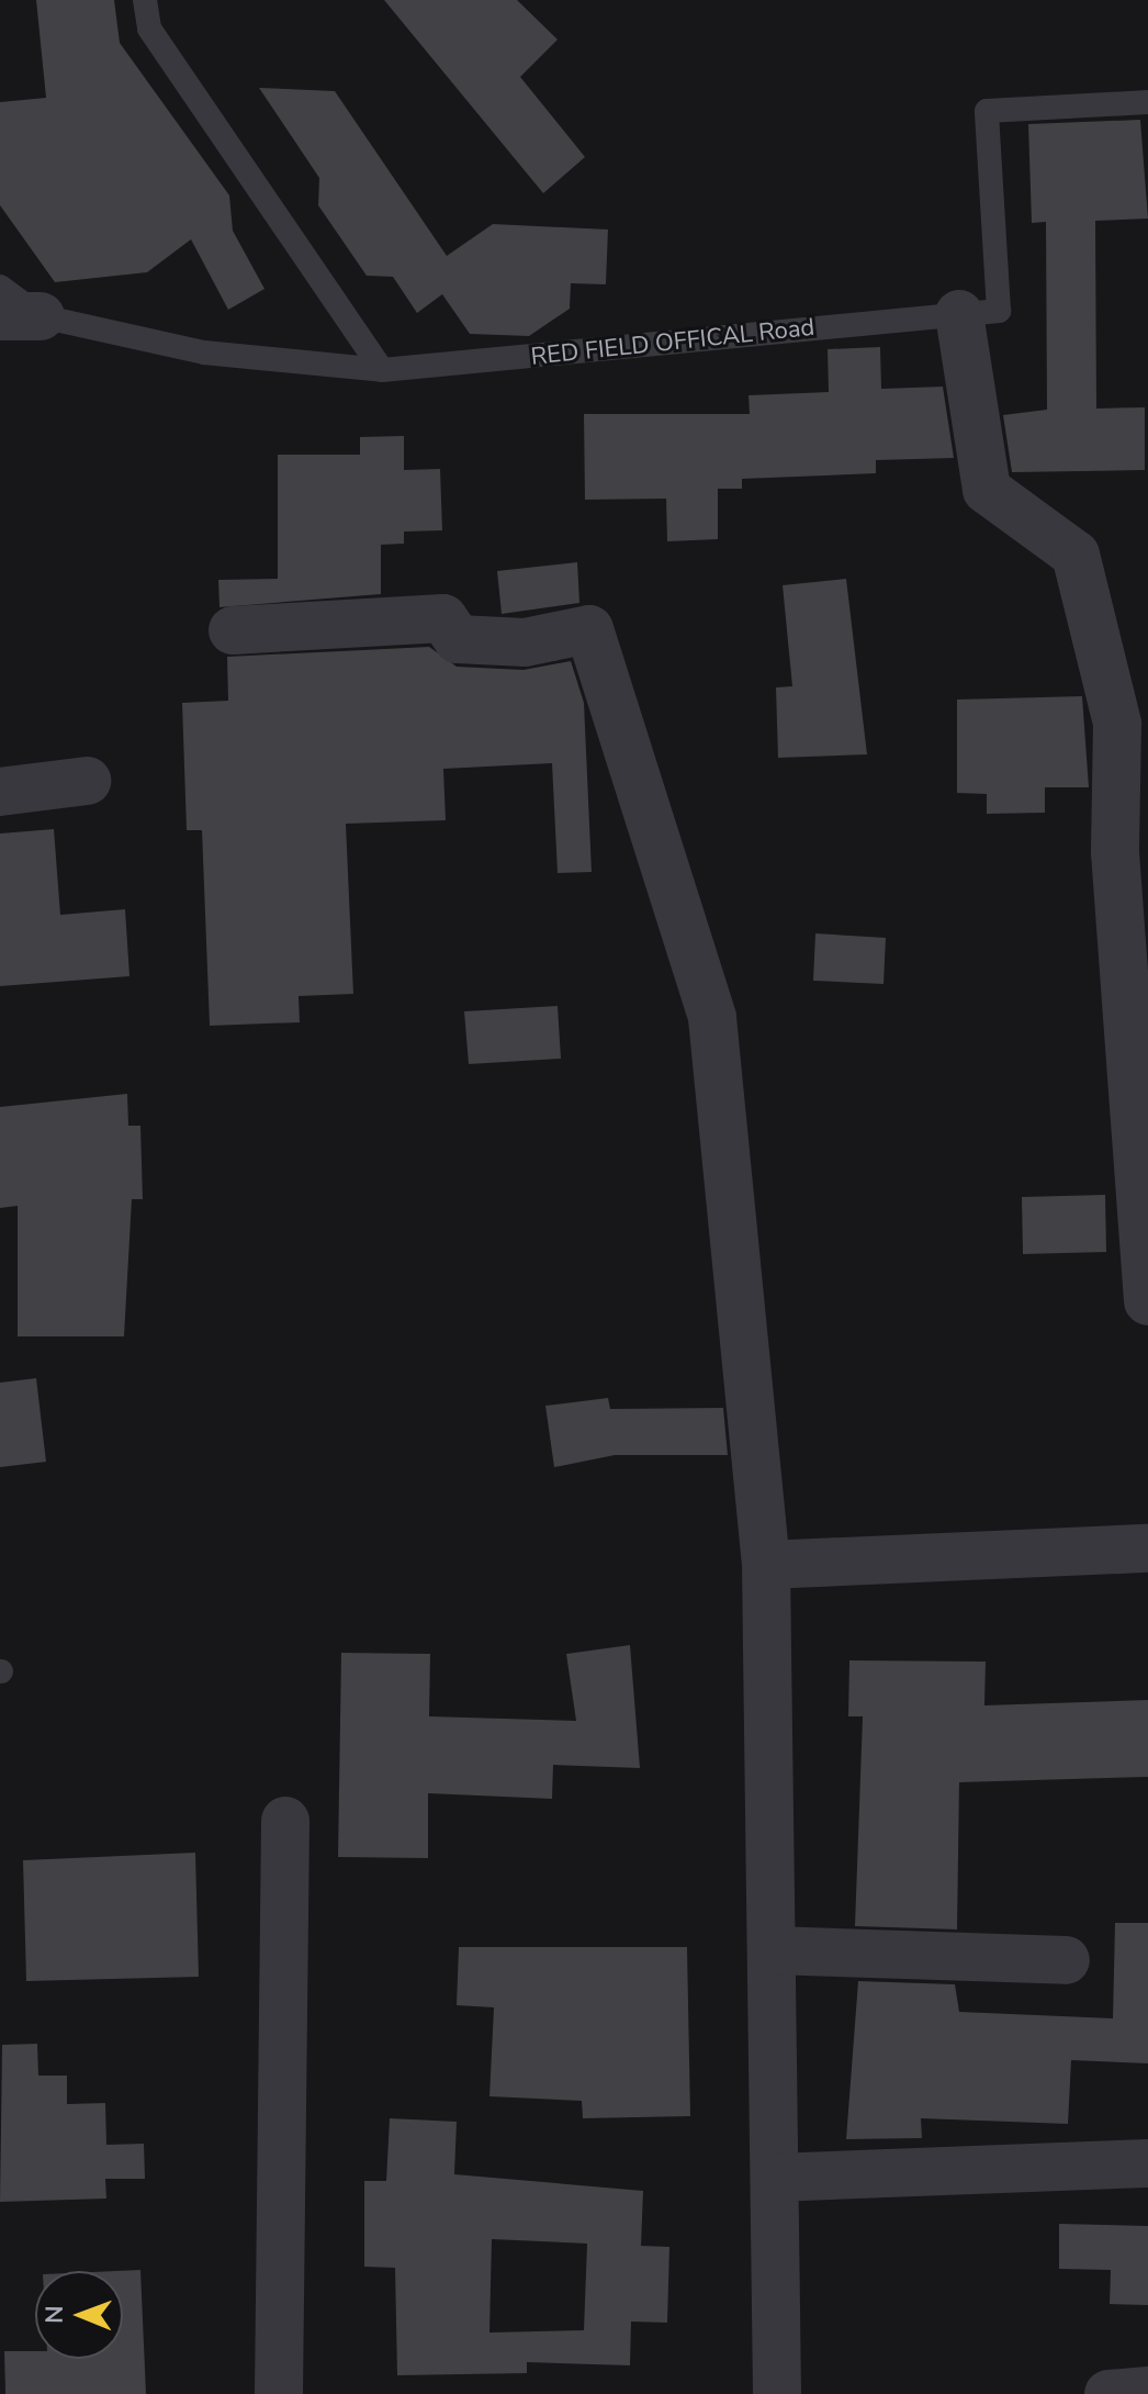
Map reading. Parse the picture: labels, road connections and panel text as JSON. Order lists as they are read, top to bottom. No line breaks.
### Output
{"streets":{"lane":["RED FIELD OFFICAL Road"]},"north":"left"}
